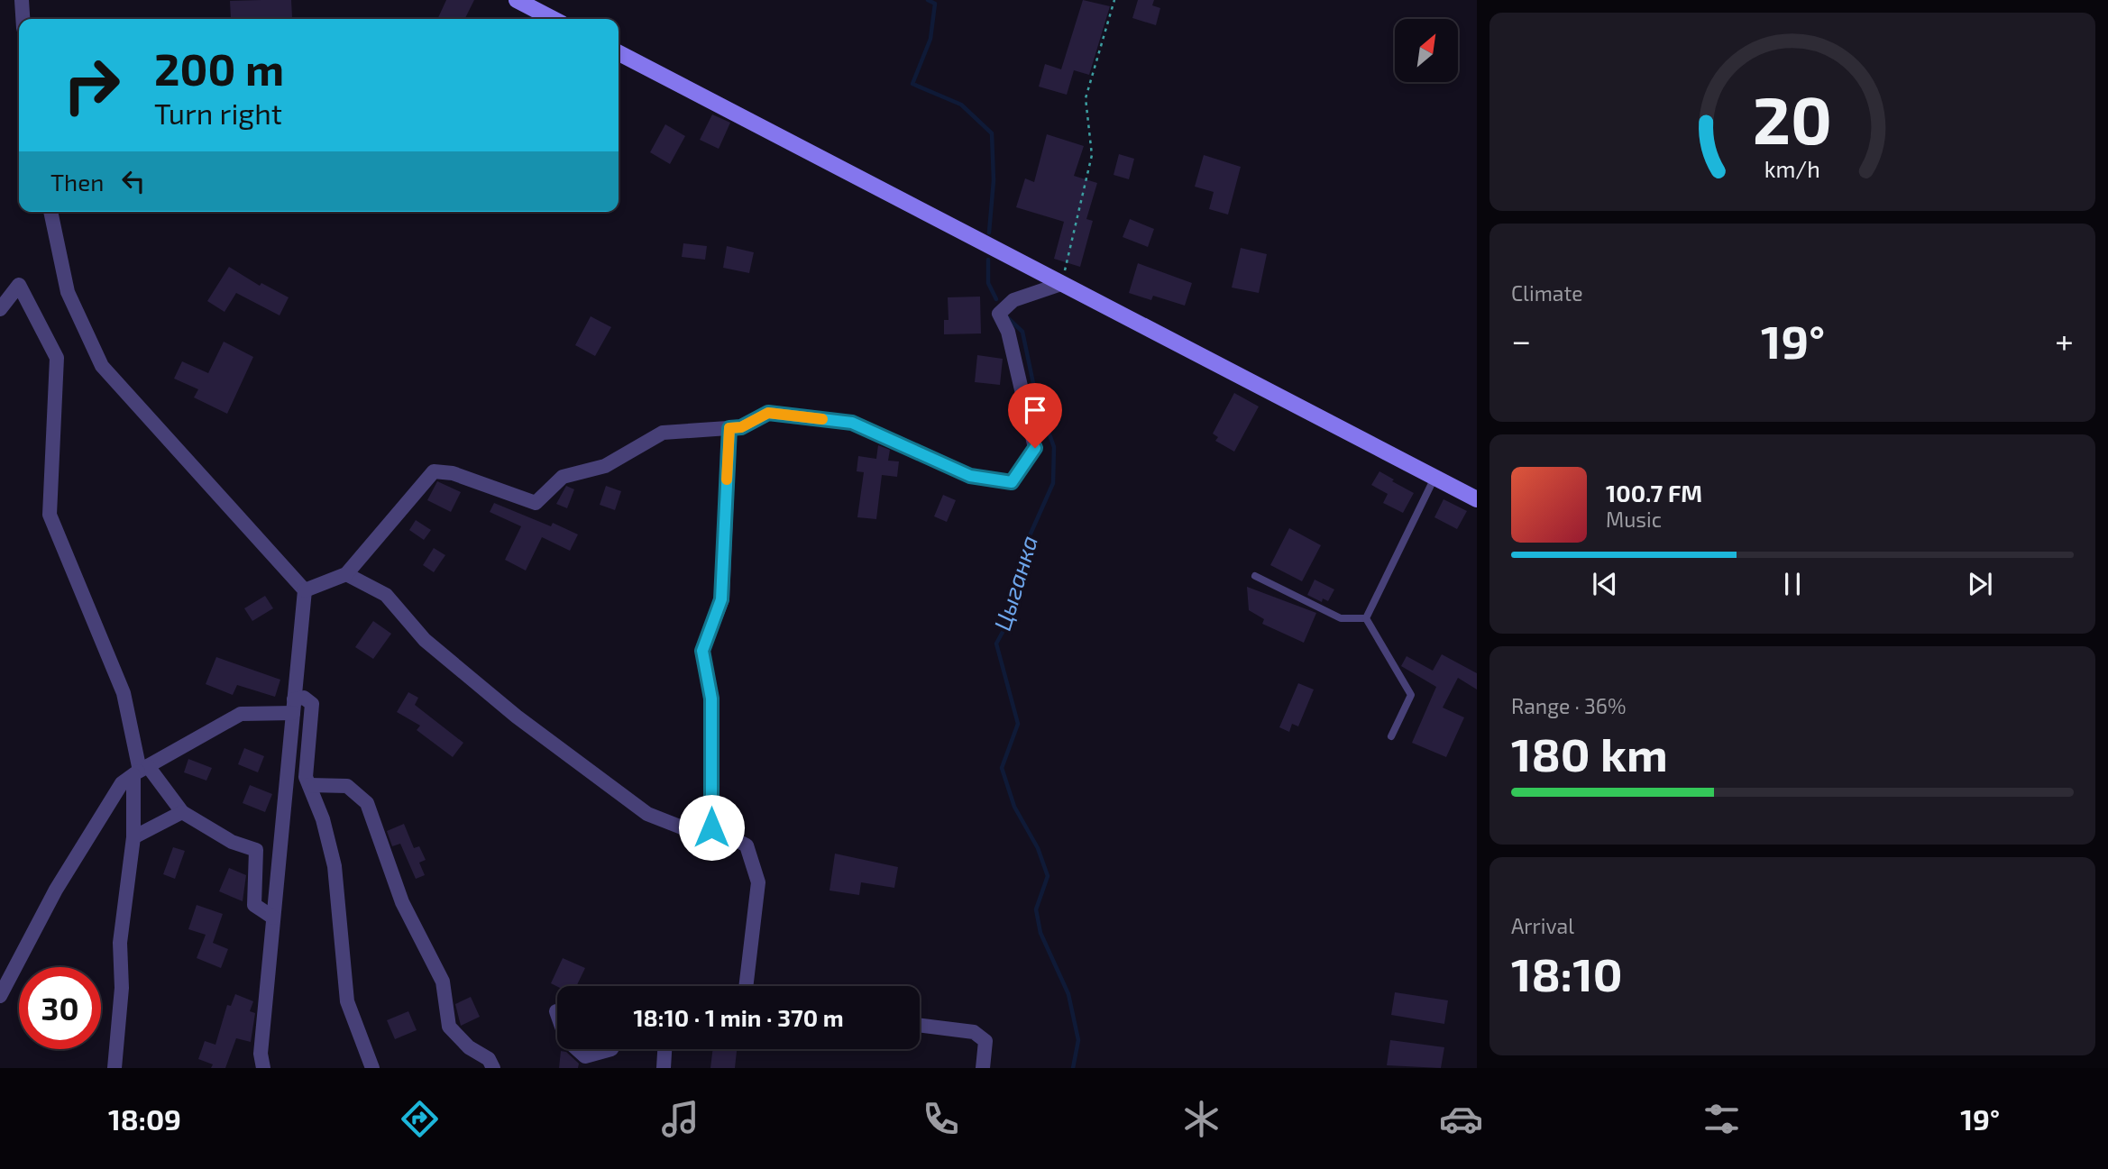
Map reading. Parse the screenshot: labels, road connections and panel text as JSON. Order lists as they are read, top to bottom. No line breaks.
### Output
{"water":["Цыганка"],"north":"top right","page":{"turn":["200 m","Turn right"],"then":"Then","tile":["Climate",["Range · 36%","180 km"],["Arrival","18:10"]],"heat":["−","19°","+"],"song":["100.7 FM","Music"],"limit":"30","trip":"18:10 · 1 min · 370 m","tabs":["18:09","19°"],"gauge":["20","km/h"]}}
